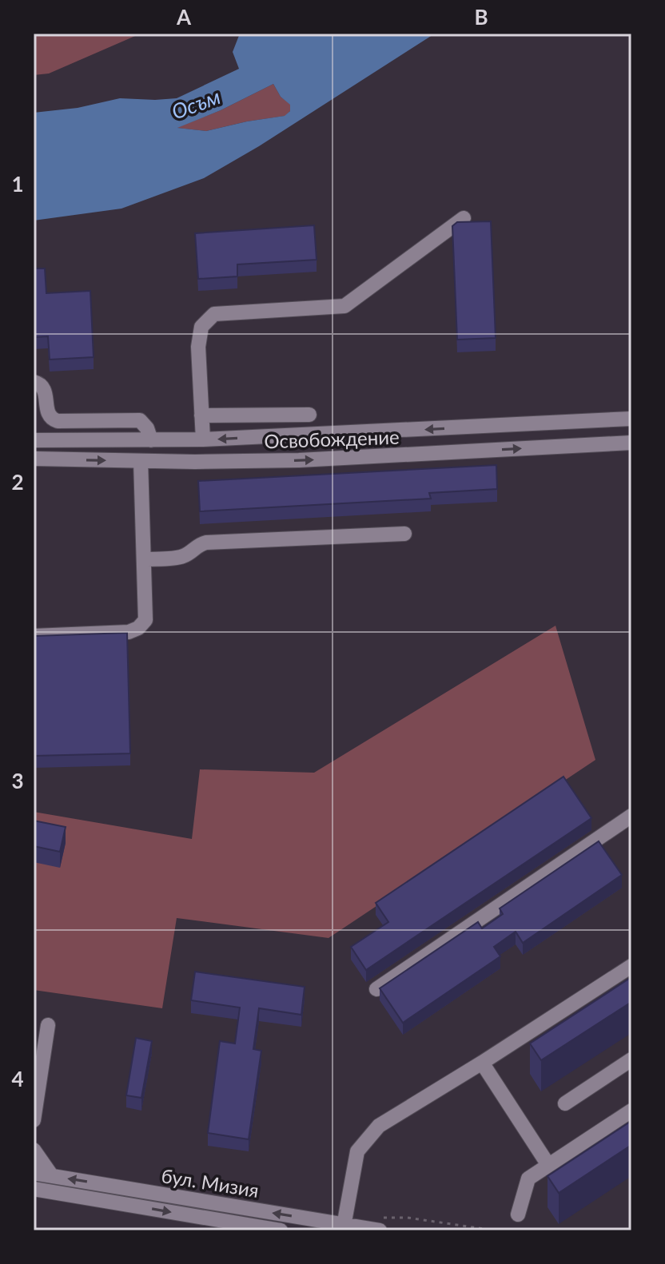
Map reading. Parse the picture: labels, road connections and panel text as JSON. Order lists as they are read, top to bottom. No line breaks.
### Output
{"streets":{"street":["Освобождение","бул. Мизия"]},"water":["Осъм"],"grid":{"columns":["A","B"],"rows":["1","2","3","4"]}}
